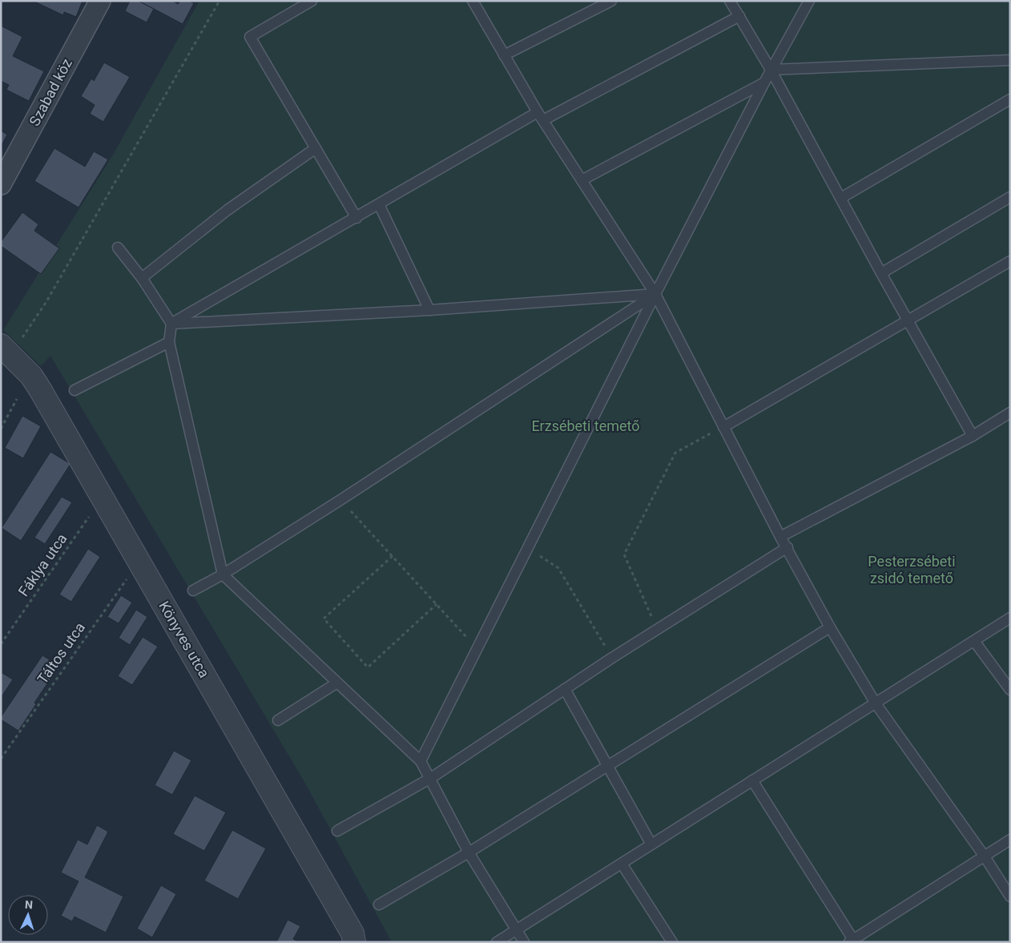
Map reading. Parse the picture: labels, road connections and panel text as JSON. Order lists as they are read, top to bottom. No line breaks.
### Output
{"streets":{"street":["Szabad köz","Könyves utca"],"path":["Fáklya utca","Táltos utca"]},"crossings":[["Fáklya utca","Könyves utca"],["Könyves utca","Táltos utca"]],"parks":["Erzsébeti temető","Pesterzsébeti zsidó temető"],"north":"top"}
